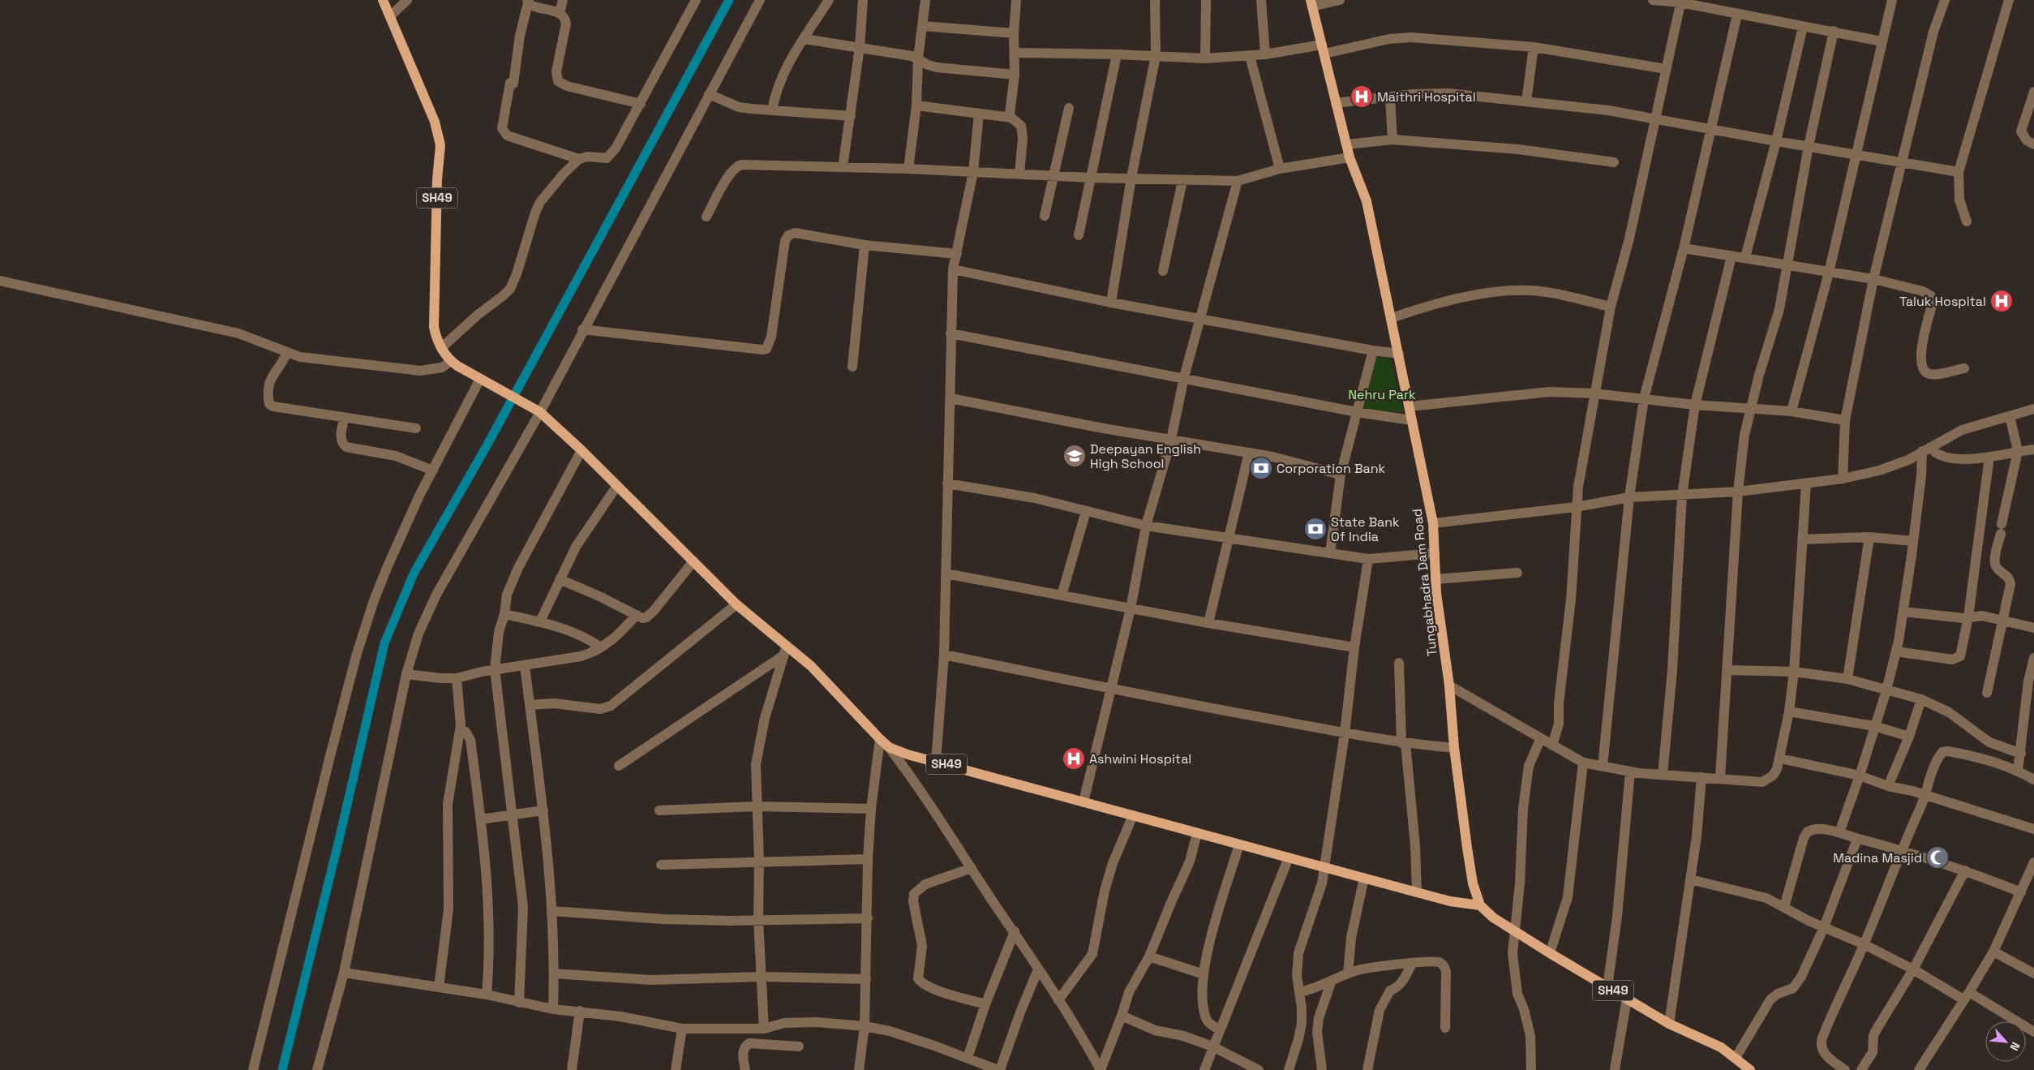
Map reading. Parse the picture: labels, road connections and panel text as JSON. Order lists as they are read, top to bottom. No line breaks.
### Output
{"streets":{"main road":["SH49","Tungabhadra Dam Road"]},"crossings":[["SH49","Tungabhadra Dam Road"]],"parks":["Nehru Park"],"places":{"hospital":["Maithri Hospital","Taluk Hospital","Ashwini Hospital"],"school or university":["Deepayan English High School"],"bank":["Corporation Bank","State Bank Of India"],"mosque":["Madina Masjid"]},"north":"bottom right"}
